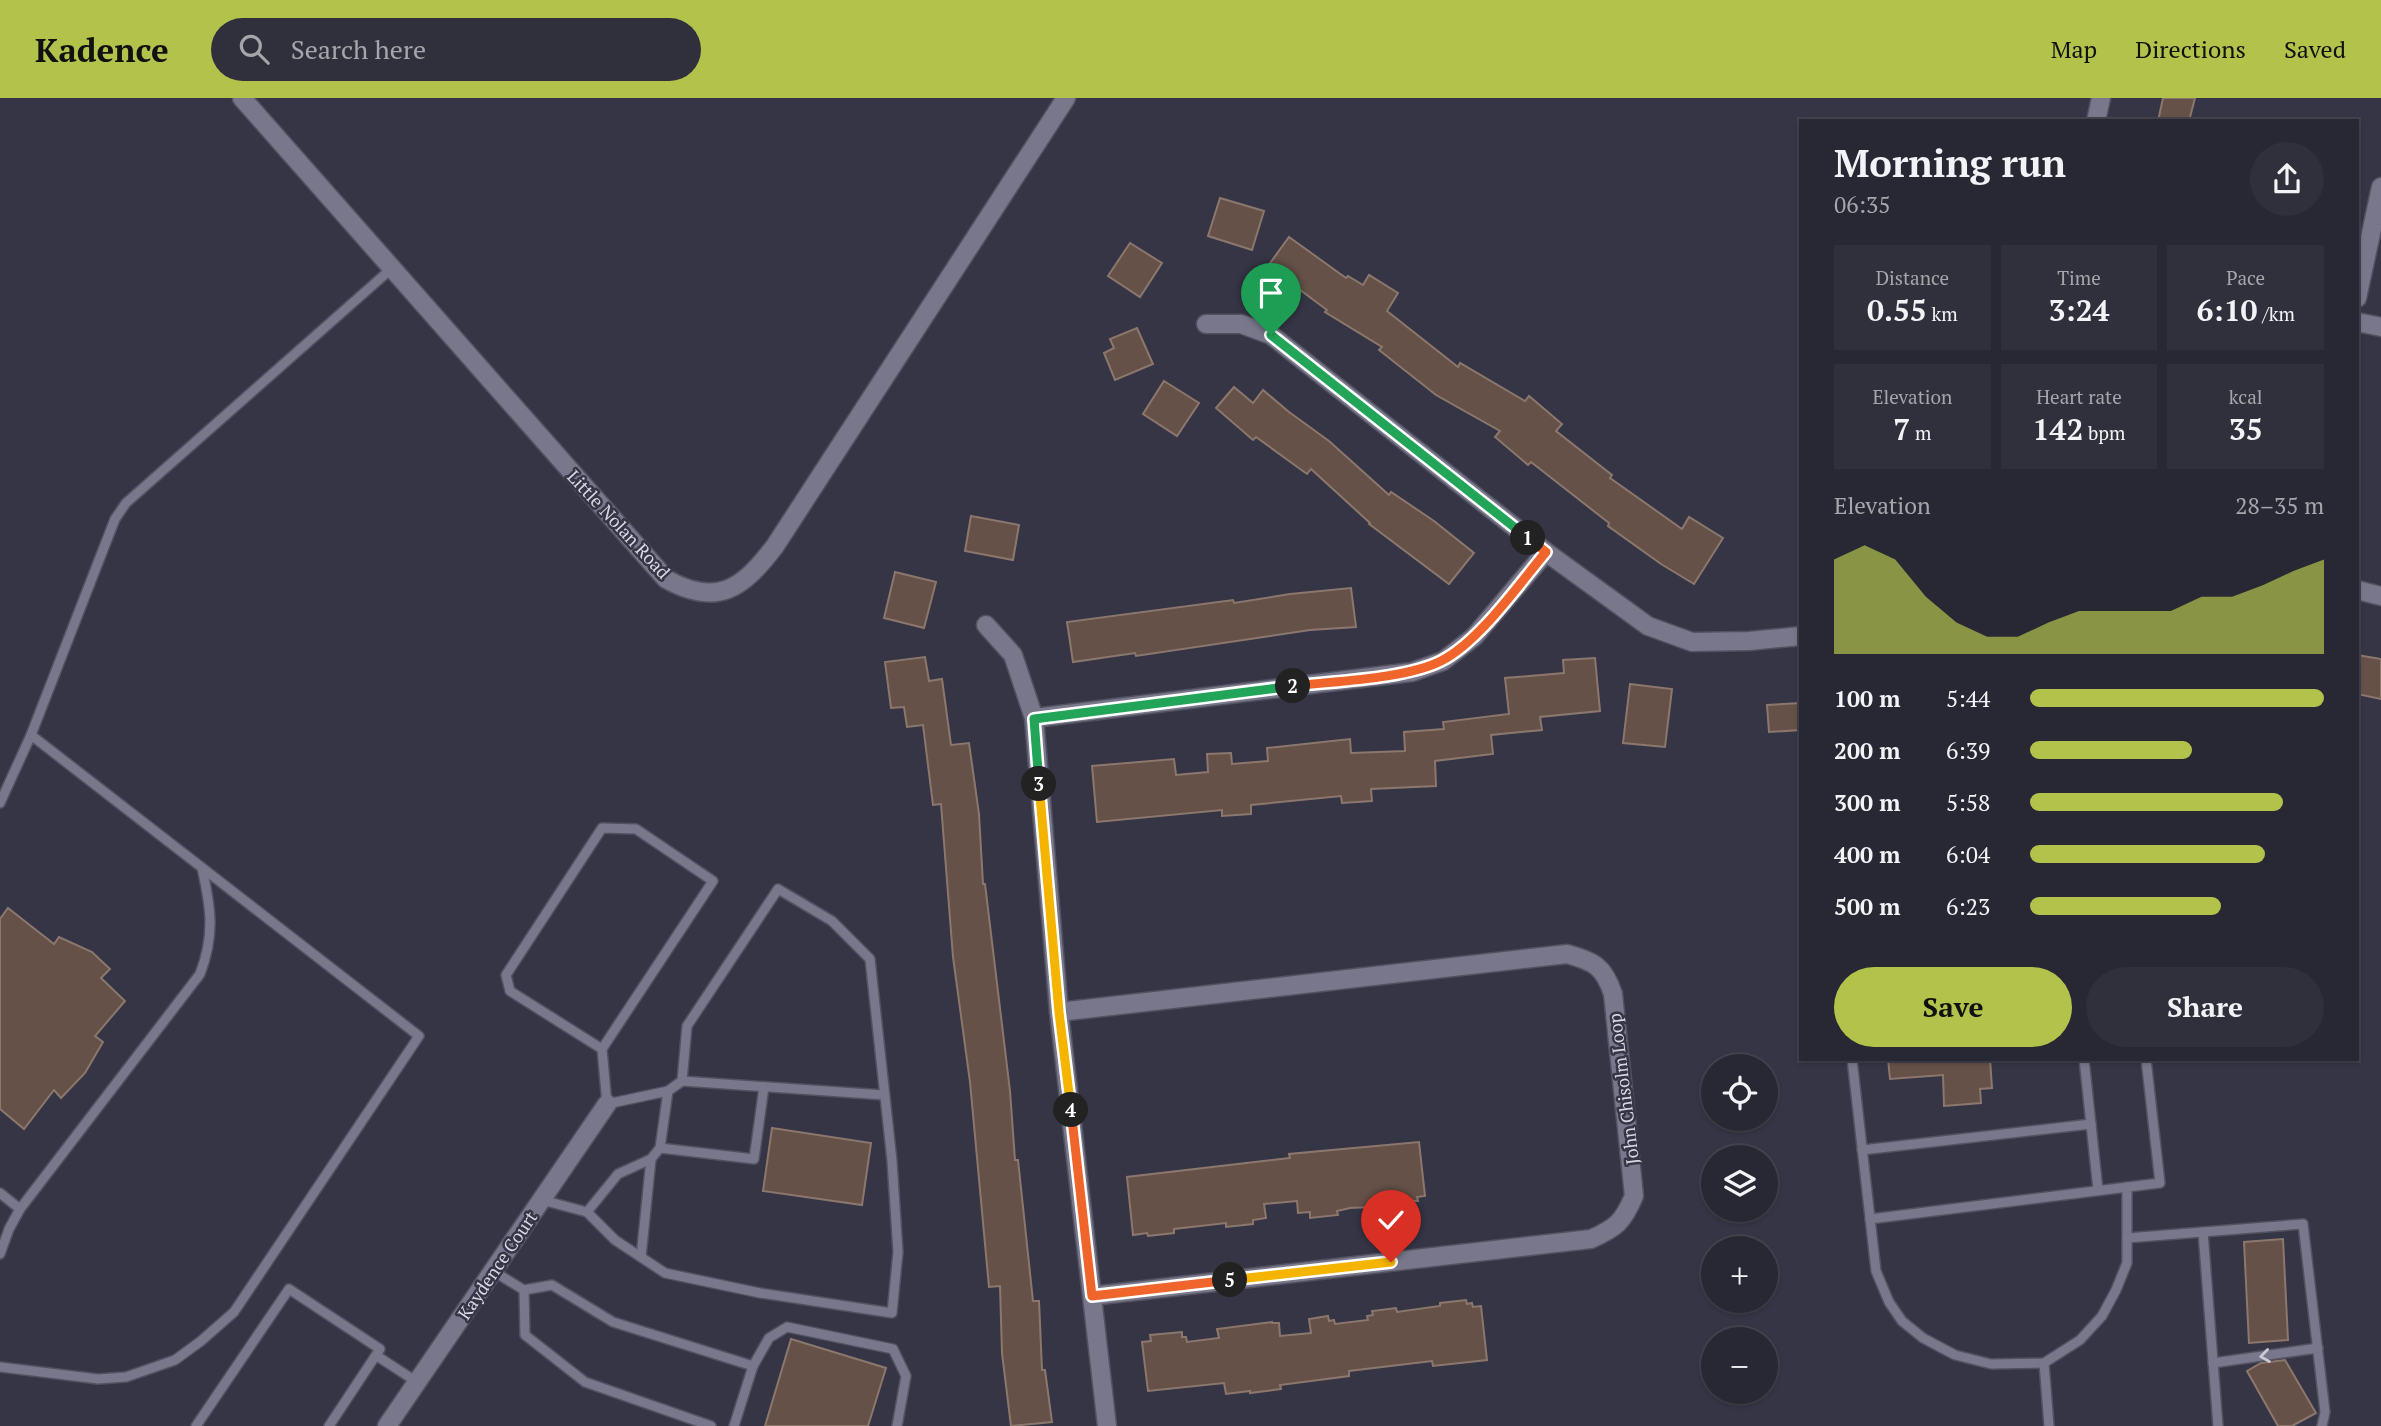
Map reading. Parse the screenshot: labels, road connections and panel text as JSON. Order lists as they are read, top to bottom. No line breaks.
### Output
{"streets":{"street":["Little Nolan Road","John Chisolm Loop","Kaydence Court"]},"page":{"header":"Kadence","search":"Search here","nav":["Map","Directions","Saved"],"heading":["Morning run","06:35"],"stats":[["Distance","0.55 km"],["Time","3:24"],["Pace","6:10 /km"],["Elevation","7 m"],["Heart rate","142 bpm"],["kcal","35"]],"chart":["Elevation","28–35 m"],"pins":["1","2","3","4","5"],"list":[{"name":"100 m","note":"5:44"},{"name":"200 m","note":"6:39"},{"name":"300 m","note":"5:58"},{"name":"400 m","note":"6:04"},{"name":"500 m","note":"6:23"}],"buttons":["Save","Share"],"map_buttons":["+","−"]}}
